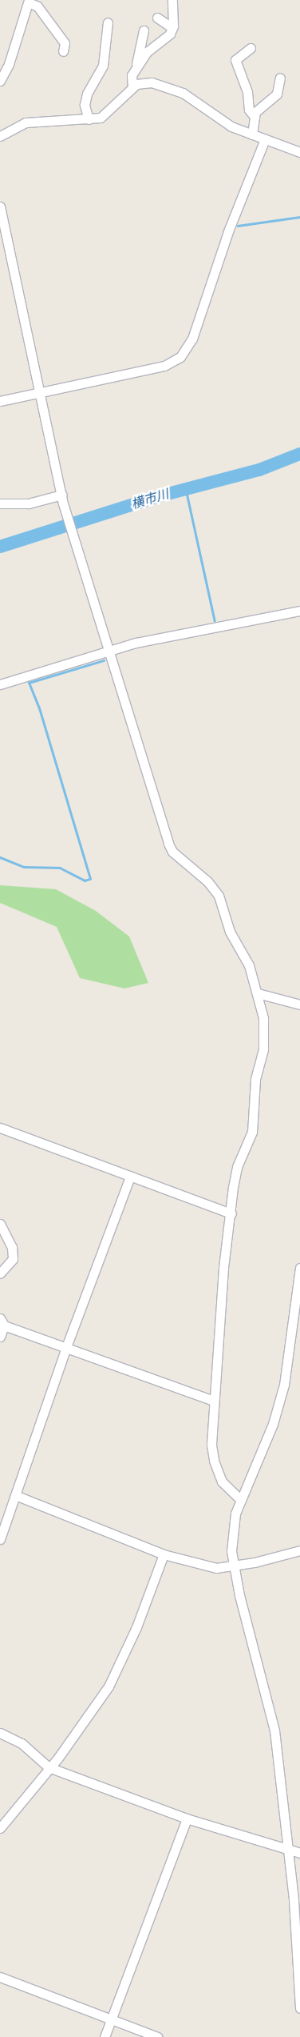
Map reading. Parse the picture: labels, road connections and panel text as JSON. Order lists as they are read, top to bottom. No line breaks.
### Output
{"water":["横市川"]}
